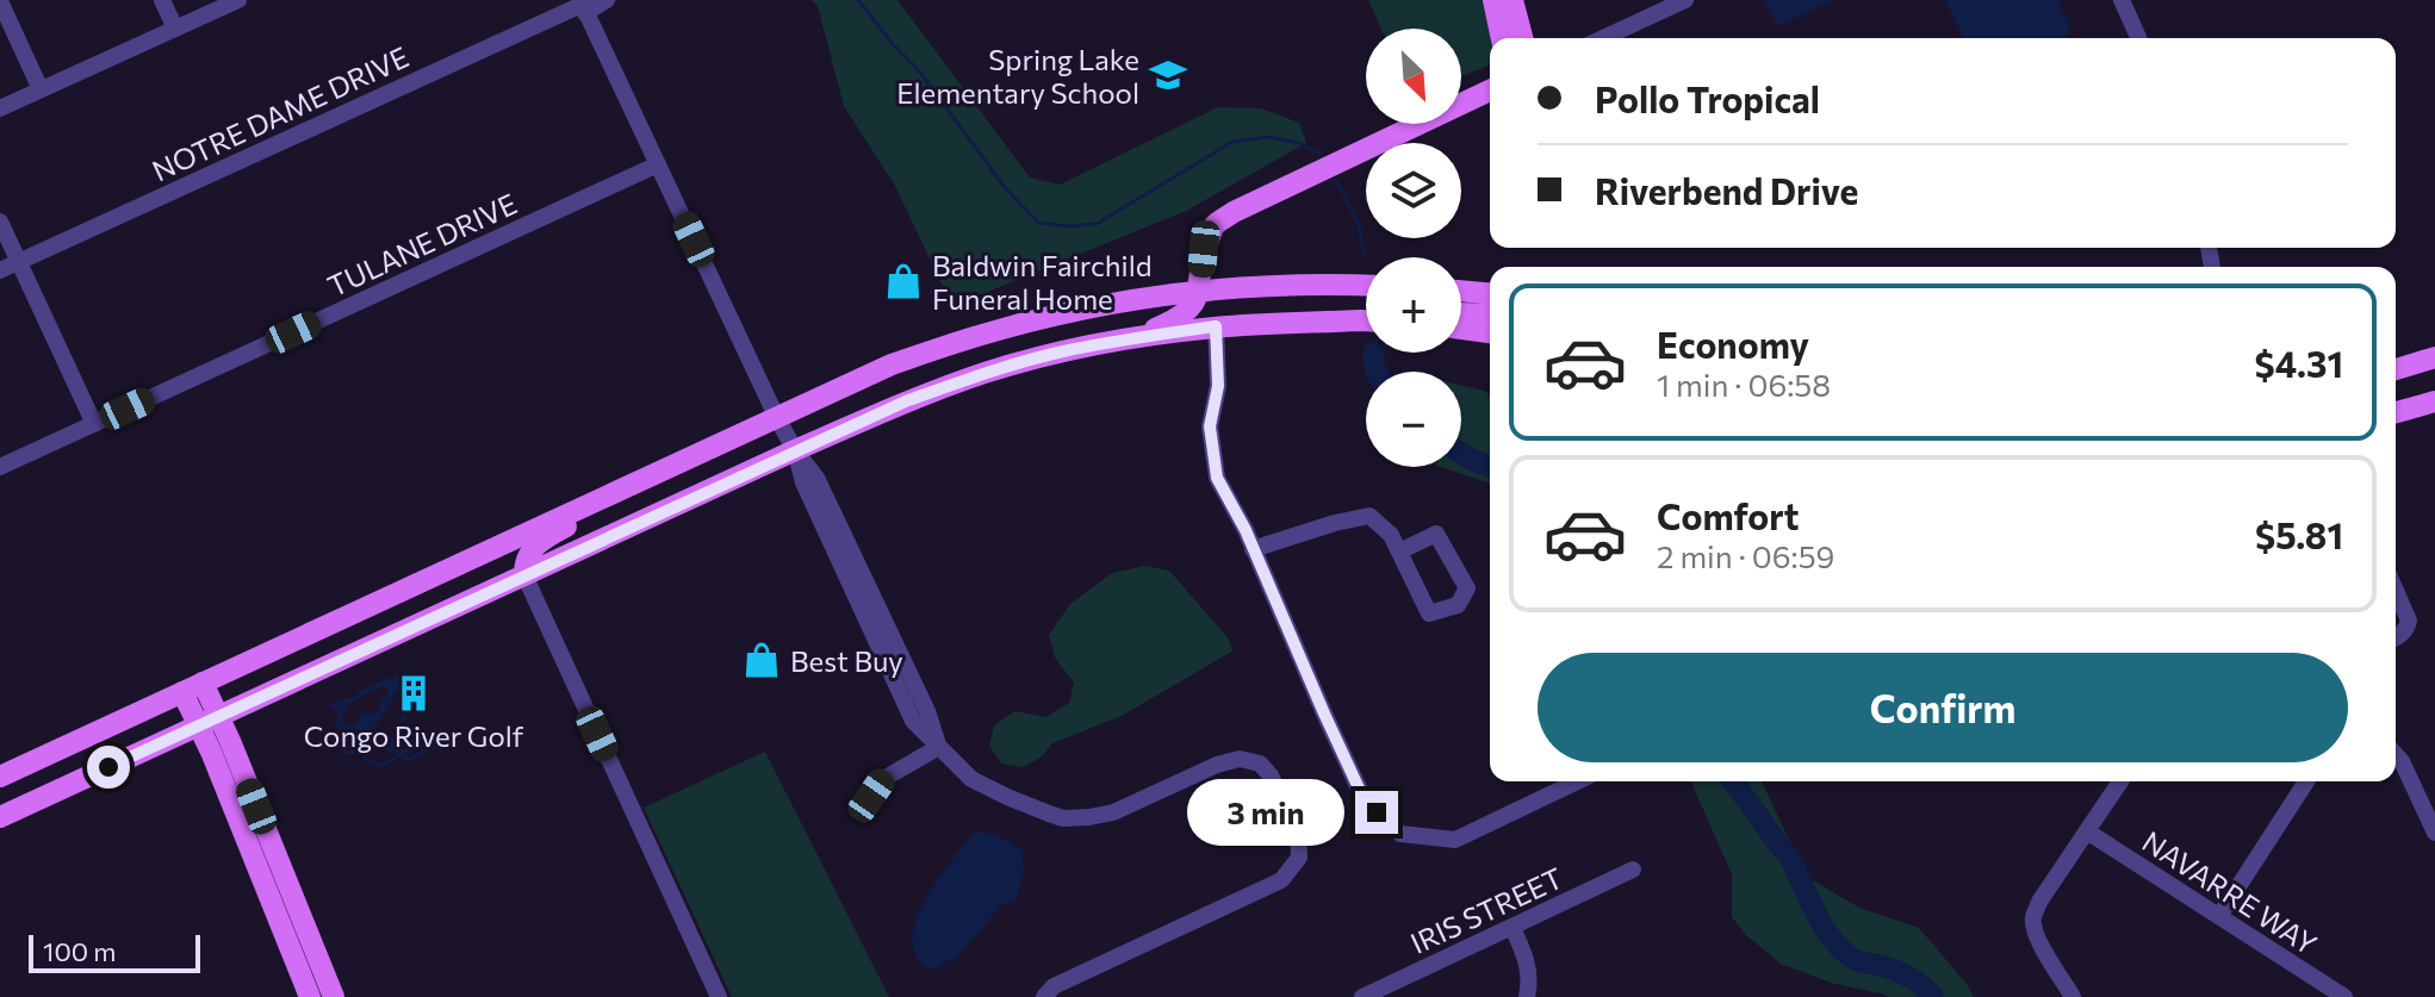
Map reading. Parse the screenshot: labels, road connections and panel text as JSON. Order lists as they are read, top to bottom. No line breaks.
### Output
{"streets":{"street":["NOTRE DAME DRIVE","TULANE DRIVE","NAVARRE WAY","IRIS STREET"]},"places":{"school or university":["Spring Lake Elementary School"],"shop":["Baldwin Fairchild Funeral Home","Best Buy"],"building":["Congo River Golf"]},"scale_bar":"100 m","north":"bottom right","page":{"map_buttons":["+","−"],"banner":["Pollo Tropical","Riverbend Drive"],"list":[{"name":"Economy","note":"1 min · 06:58","value":"$4.31"},{"name":"Comfort","note":"2 min · 06:59","value":"$5.81"}],"buttons":"Confirm","bubble":"3 min","scale":"100 m"}}
